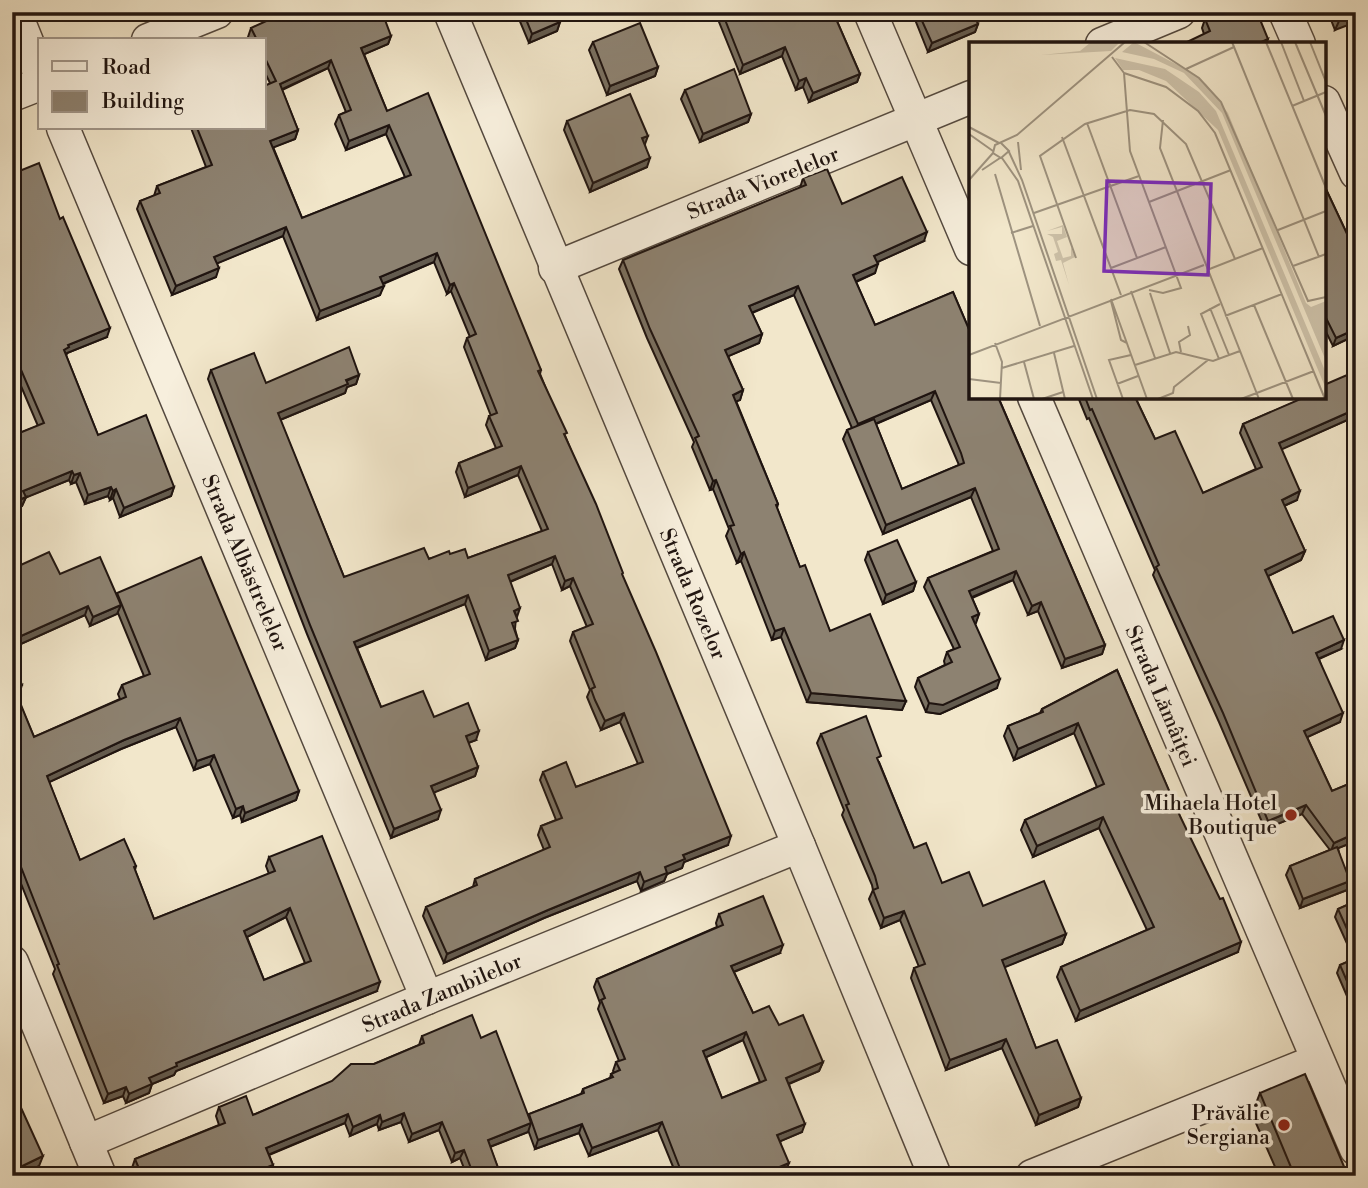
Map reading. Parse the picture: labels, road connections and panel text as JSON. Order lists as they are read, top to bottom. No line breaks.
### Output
{"streets":{"street":["Strada Viorelelor","Strada Albăstrelelor","Strada Rozelor","Strada Lămâiței","Strada Zambilelor"]},"crossings":[["Strada Viorelelor","Strada Rozelor"],["Strada Albăstrelelor","Strada Zambilelor"],["Strada Rozelor","Strada Zambilelor"]],"places":["Mihaela Hotel Boutique","Prăvălie Sergiana"],"legend":["Road","Building"]}
